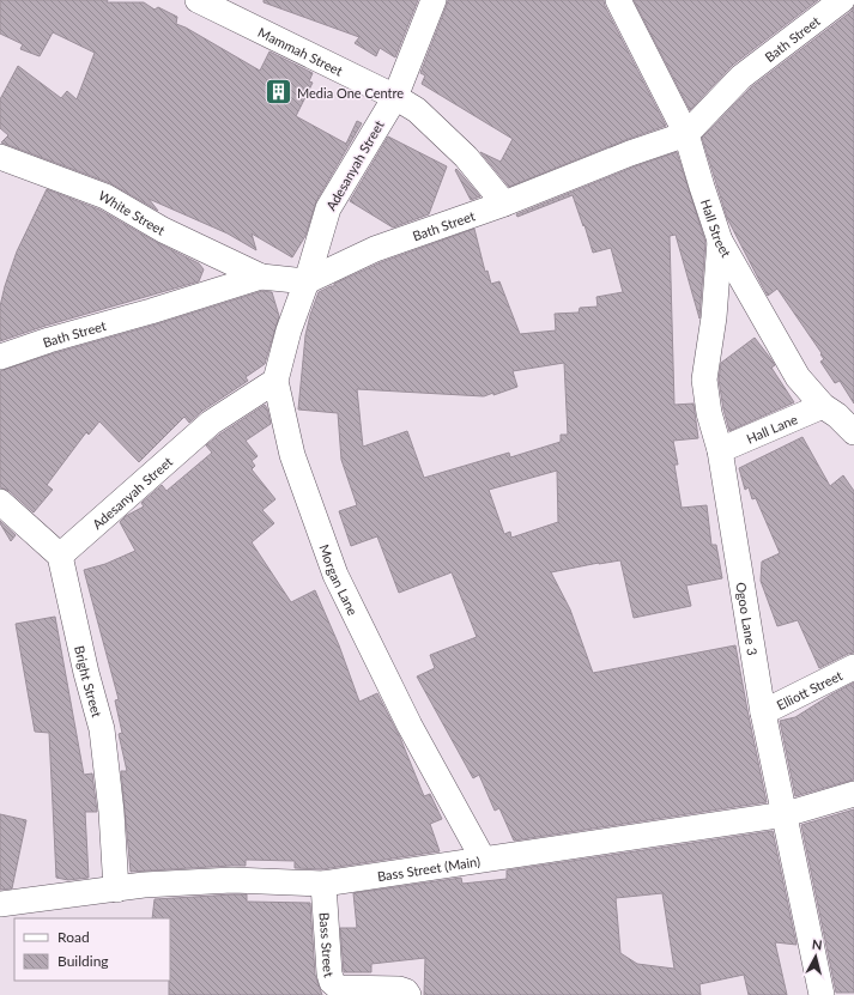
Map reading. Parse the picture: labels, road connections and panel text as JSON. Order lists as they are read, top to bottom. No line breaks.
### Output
{"streets":{"street":["Bath Street","Mammah Street","Adesanyah Street","White Street","Hall Street","Hall Lane","Morgan Lane","Ogoo Lane 3","Bright Street","Elliott Street","Bass Street (Main)","Bass Street"]},"crossings":[["Bath Street","Mammah Street"],["Bath Street","Adesanyah Street"],["Bath Street","White Street"],["Bath Street","Hall Street"],["Bath Street","Morgan Lane"],["Mammah Street","Adesanyah Street"],["Adesanyah Street","Morgan Lane"],["Adesanyah Street","Bright Street"],["Hall Street","Hall Lane"],["Hall Street","Ogoo Lane 3"],["Hall Lane","Ogoo Lane 3"],["Morgan Lane","Bass Street (Main)"],["Ogoo Lane 3","Elliott Street"],["Ogoo Lane 3","Bass Street (Main)"],["Bright Street","Bass Street (Main)"],["Bass Street (Main)","Bass Street"]],"places":{"building":["Media One Centre"]},"legend":["Road","Building"],"north":"top"}
